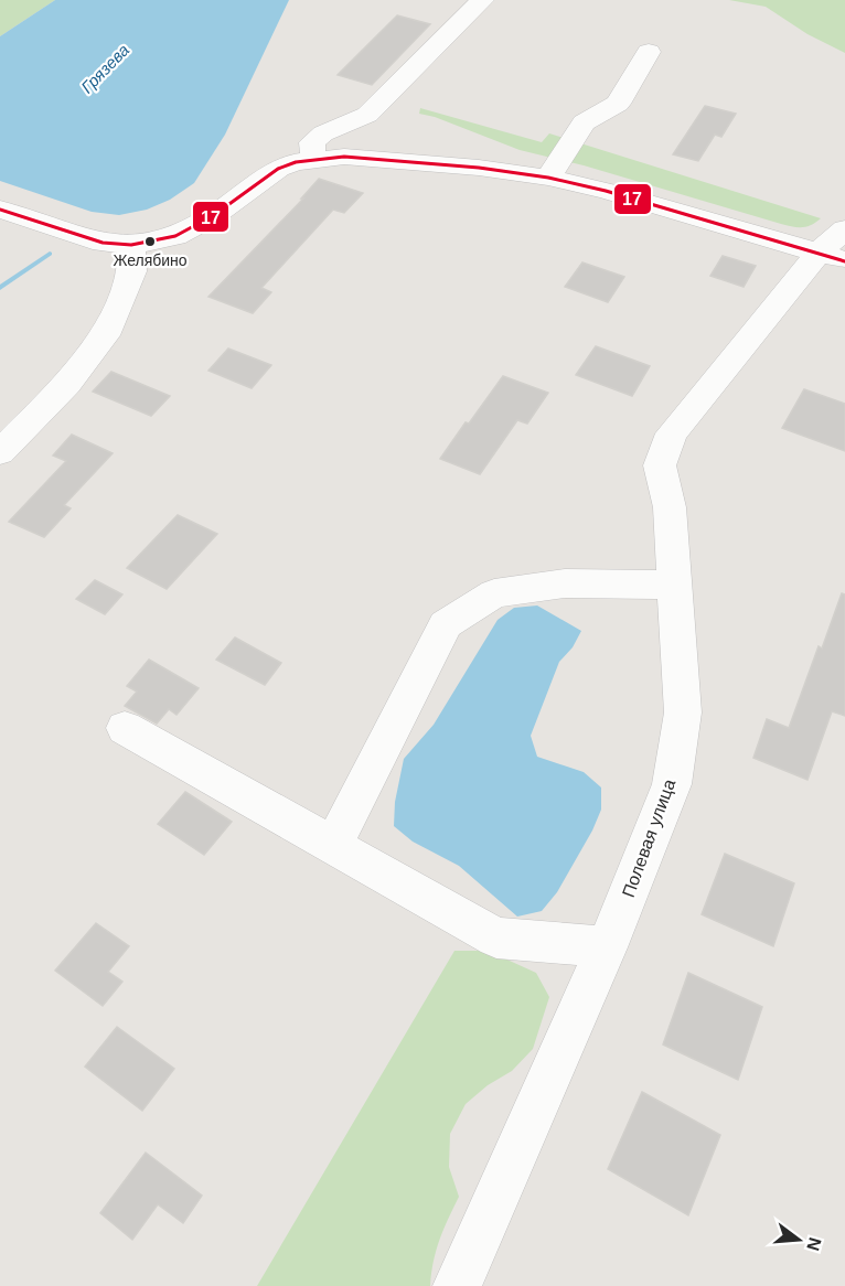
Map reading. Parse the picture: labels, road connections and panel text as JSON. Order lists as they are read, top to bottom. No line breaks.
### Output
{"streets":{"street":["Полевая улица"]},"water":["Грязева"],"places":["Желябино"],"lines":["transit line 17"],"north":"right"}
